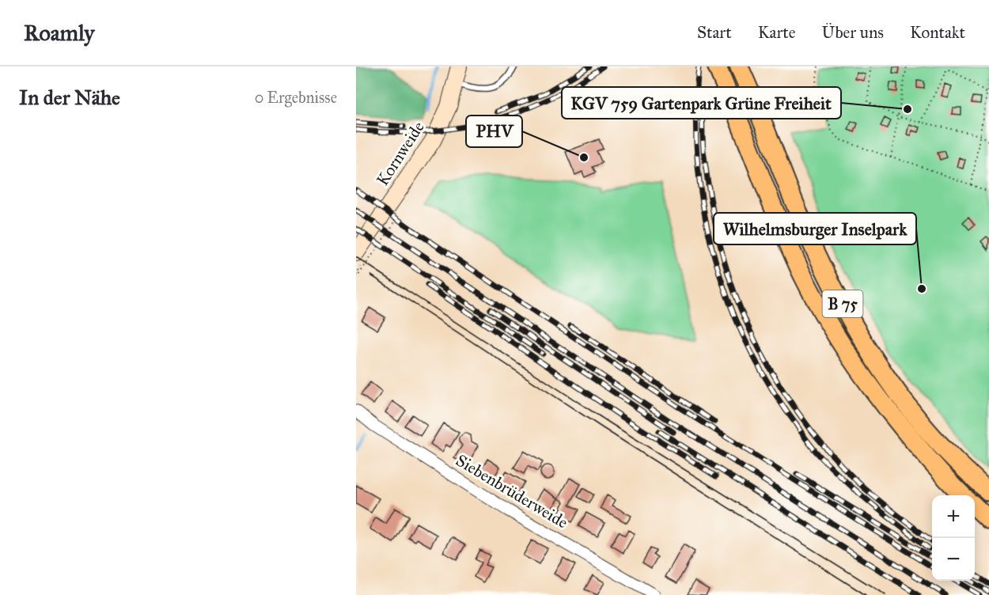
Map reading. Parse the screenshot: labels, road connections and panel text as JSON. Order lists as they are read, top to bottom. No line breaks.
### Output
{"streets":{"highway":["B 75"],"main road":["Kornweide"],"street":["Siebenbrüderweide"]},"places":["KGV 759 Gartenpark Grüne Freiheit","PHV","Wilhelmsburger Inselpark"],"page":{"header":"Roamly","nav":["Start","Karte","Über uns","Kontakt"],"heading":["In der Nähe","0 Ergebnisse"],"map_buttons":["+","−"]}}
